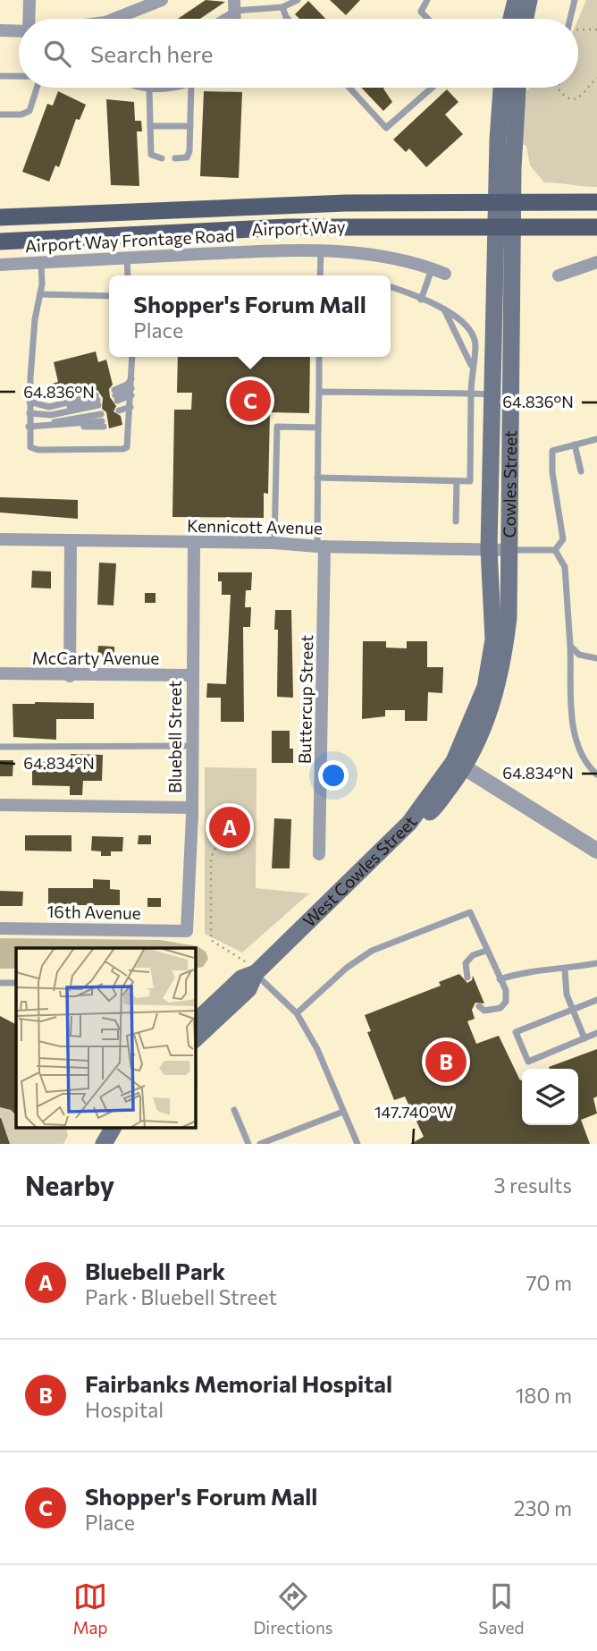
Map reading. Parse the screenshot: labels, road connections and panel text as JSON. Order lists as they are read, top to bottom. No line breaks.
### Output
{"streets":{"main road":["Airport Way","Cowles Street","West Cowles Street"],"street":["Airport Way Frontage Road","Kennicott Avenue","McCarty Avenue","Buttercup Street","Bluebell Street","16th Avenue"]},"crossings":[["Airport Way","Cowles Street"],["Cowles Street","Kennicott Avenue"],["Cowles Street","West Cowles Street"],["Kennicott Avenue","Buttercup Street"],["Kennicott Avenue","Bluebell Street"],["McCarty Avenue","Bluebell Street"],["Bluebell Street","16th Avenue"]],"page":{"search":"Search here","popup":["Shopper's Forum Mall","Place"],"pins":["C","A","B"],"heading":["Nearby","3 results"],"list":[{"mark":"A","name":"Bluebell Park","note":"Park · Bluebell Street","value":"70 m"},{"mark":"B","name":"Fairbanks Memorial Hospital","note":"Hospital","value":"180 m"},{"mark":"C","name":"Shopper's Forum Mall","note":"Place","value":"230 m"}],"nav":["Map","Directions","Saved"]},"coordinates":["64.836°N","64.834°N","147.740°W"]}
